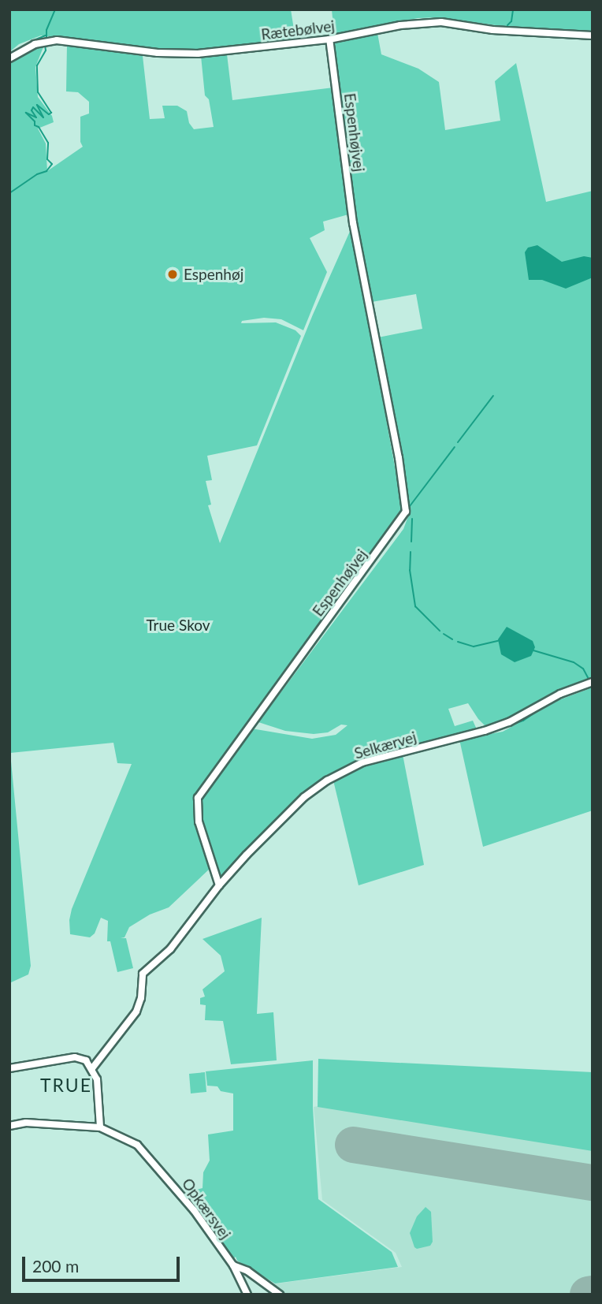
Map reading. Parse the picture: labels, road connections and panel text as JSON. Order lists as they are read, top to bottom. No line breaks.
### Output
{"streets":{"street":["Rætebølvej","Espenhøjvej","Selkærvej","Opkærsvej"]},"crossings":[["Rætebølvej","Espenhøjvej"],["Espenhøjvej","Selkærvej"]],"districts":["TRUE"],"parks":["True Skov"],"places":["Espenhøj"],"scale_bar":"200 m"}
